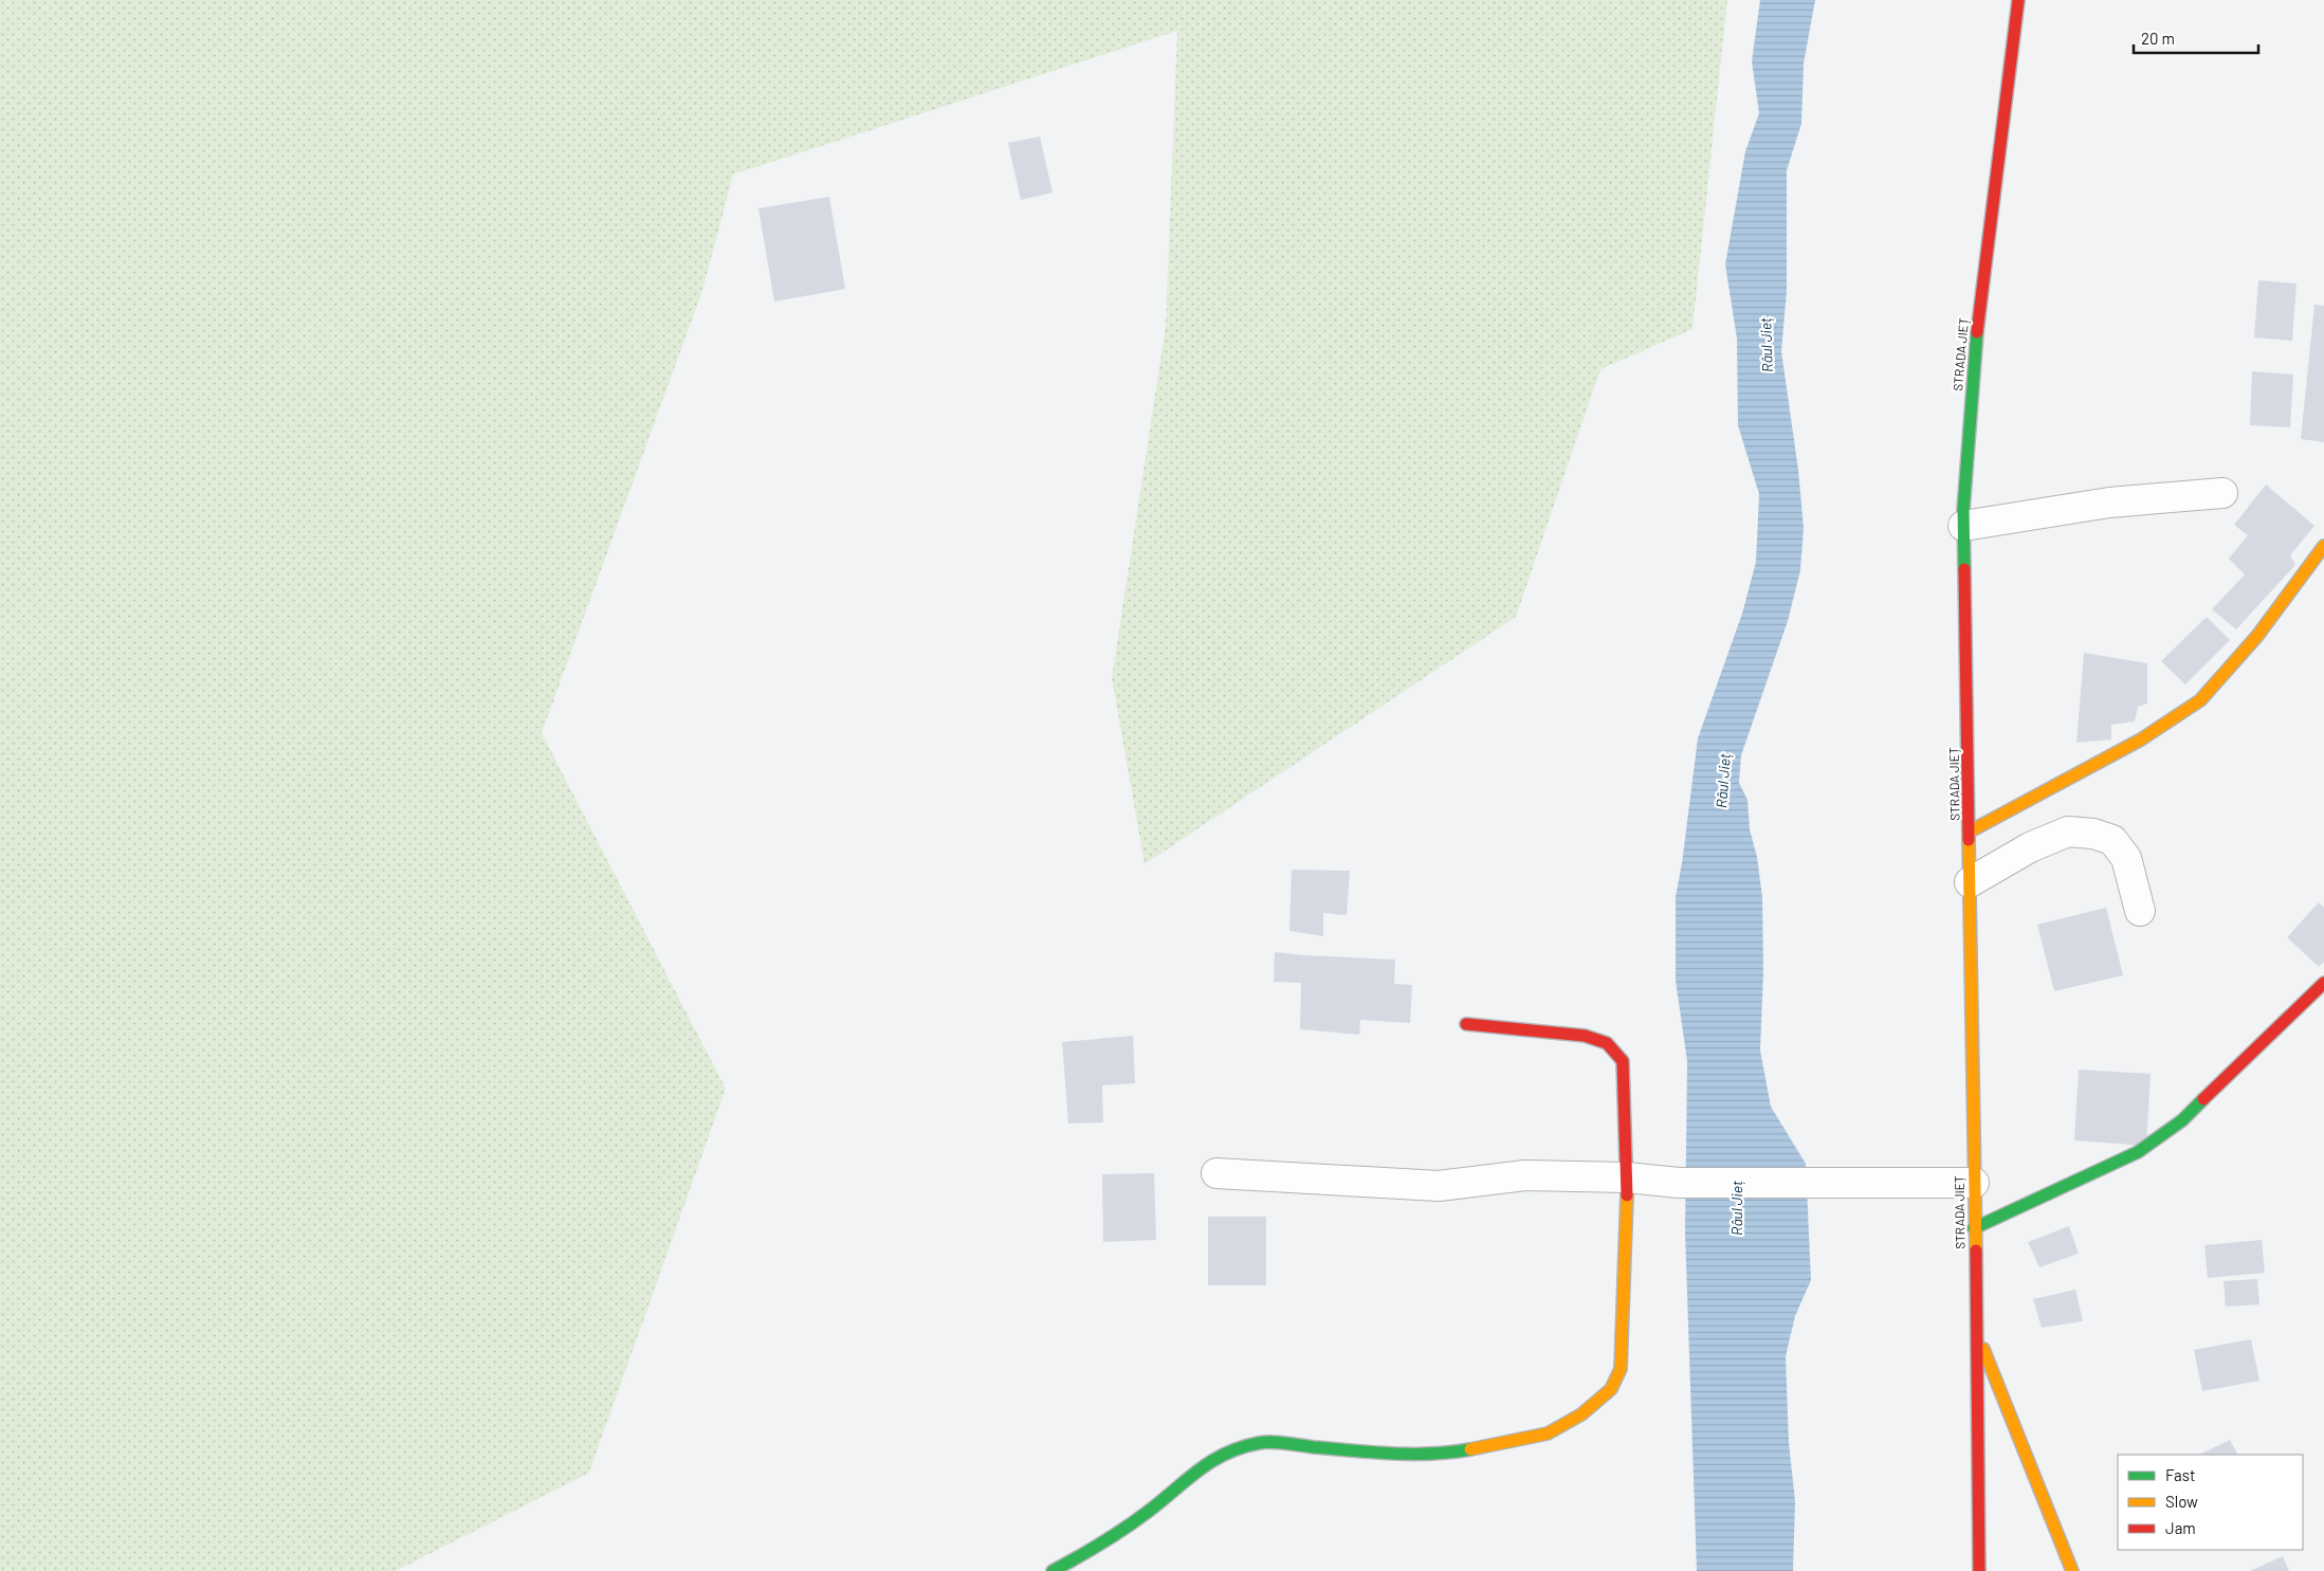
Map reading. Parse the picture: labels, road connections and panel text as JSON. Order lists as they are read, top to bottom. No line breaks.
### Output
{"streets":{"street":["STRADA JIEȚ"]},"water":["Râul Jieț"],"legend":["Fast","Slow","Jam"],"scale_bar":"20 m"}
